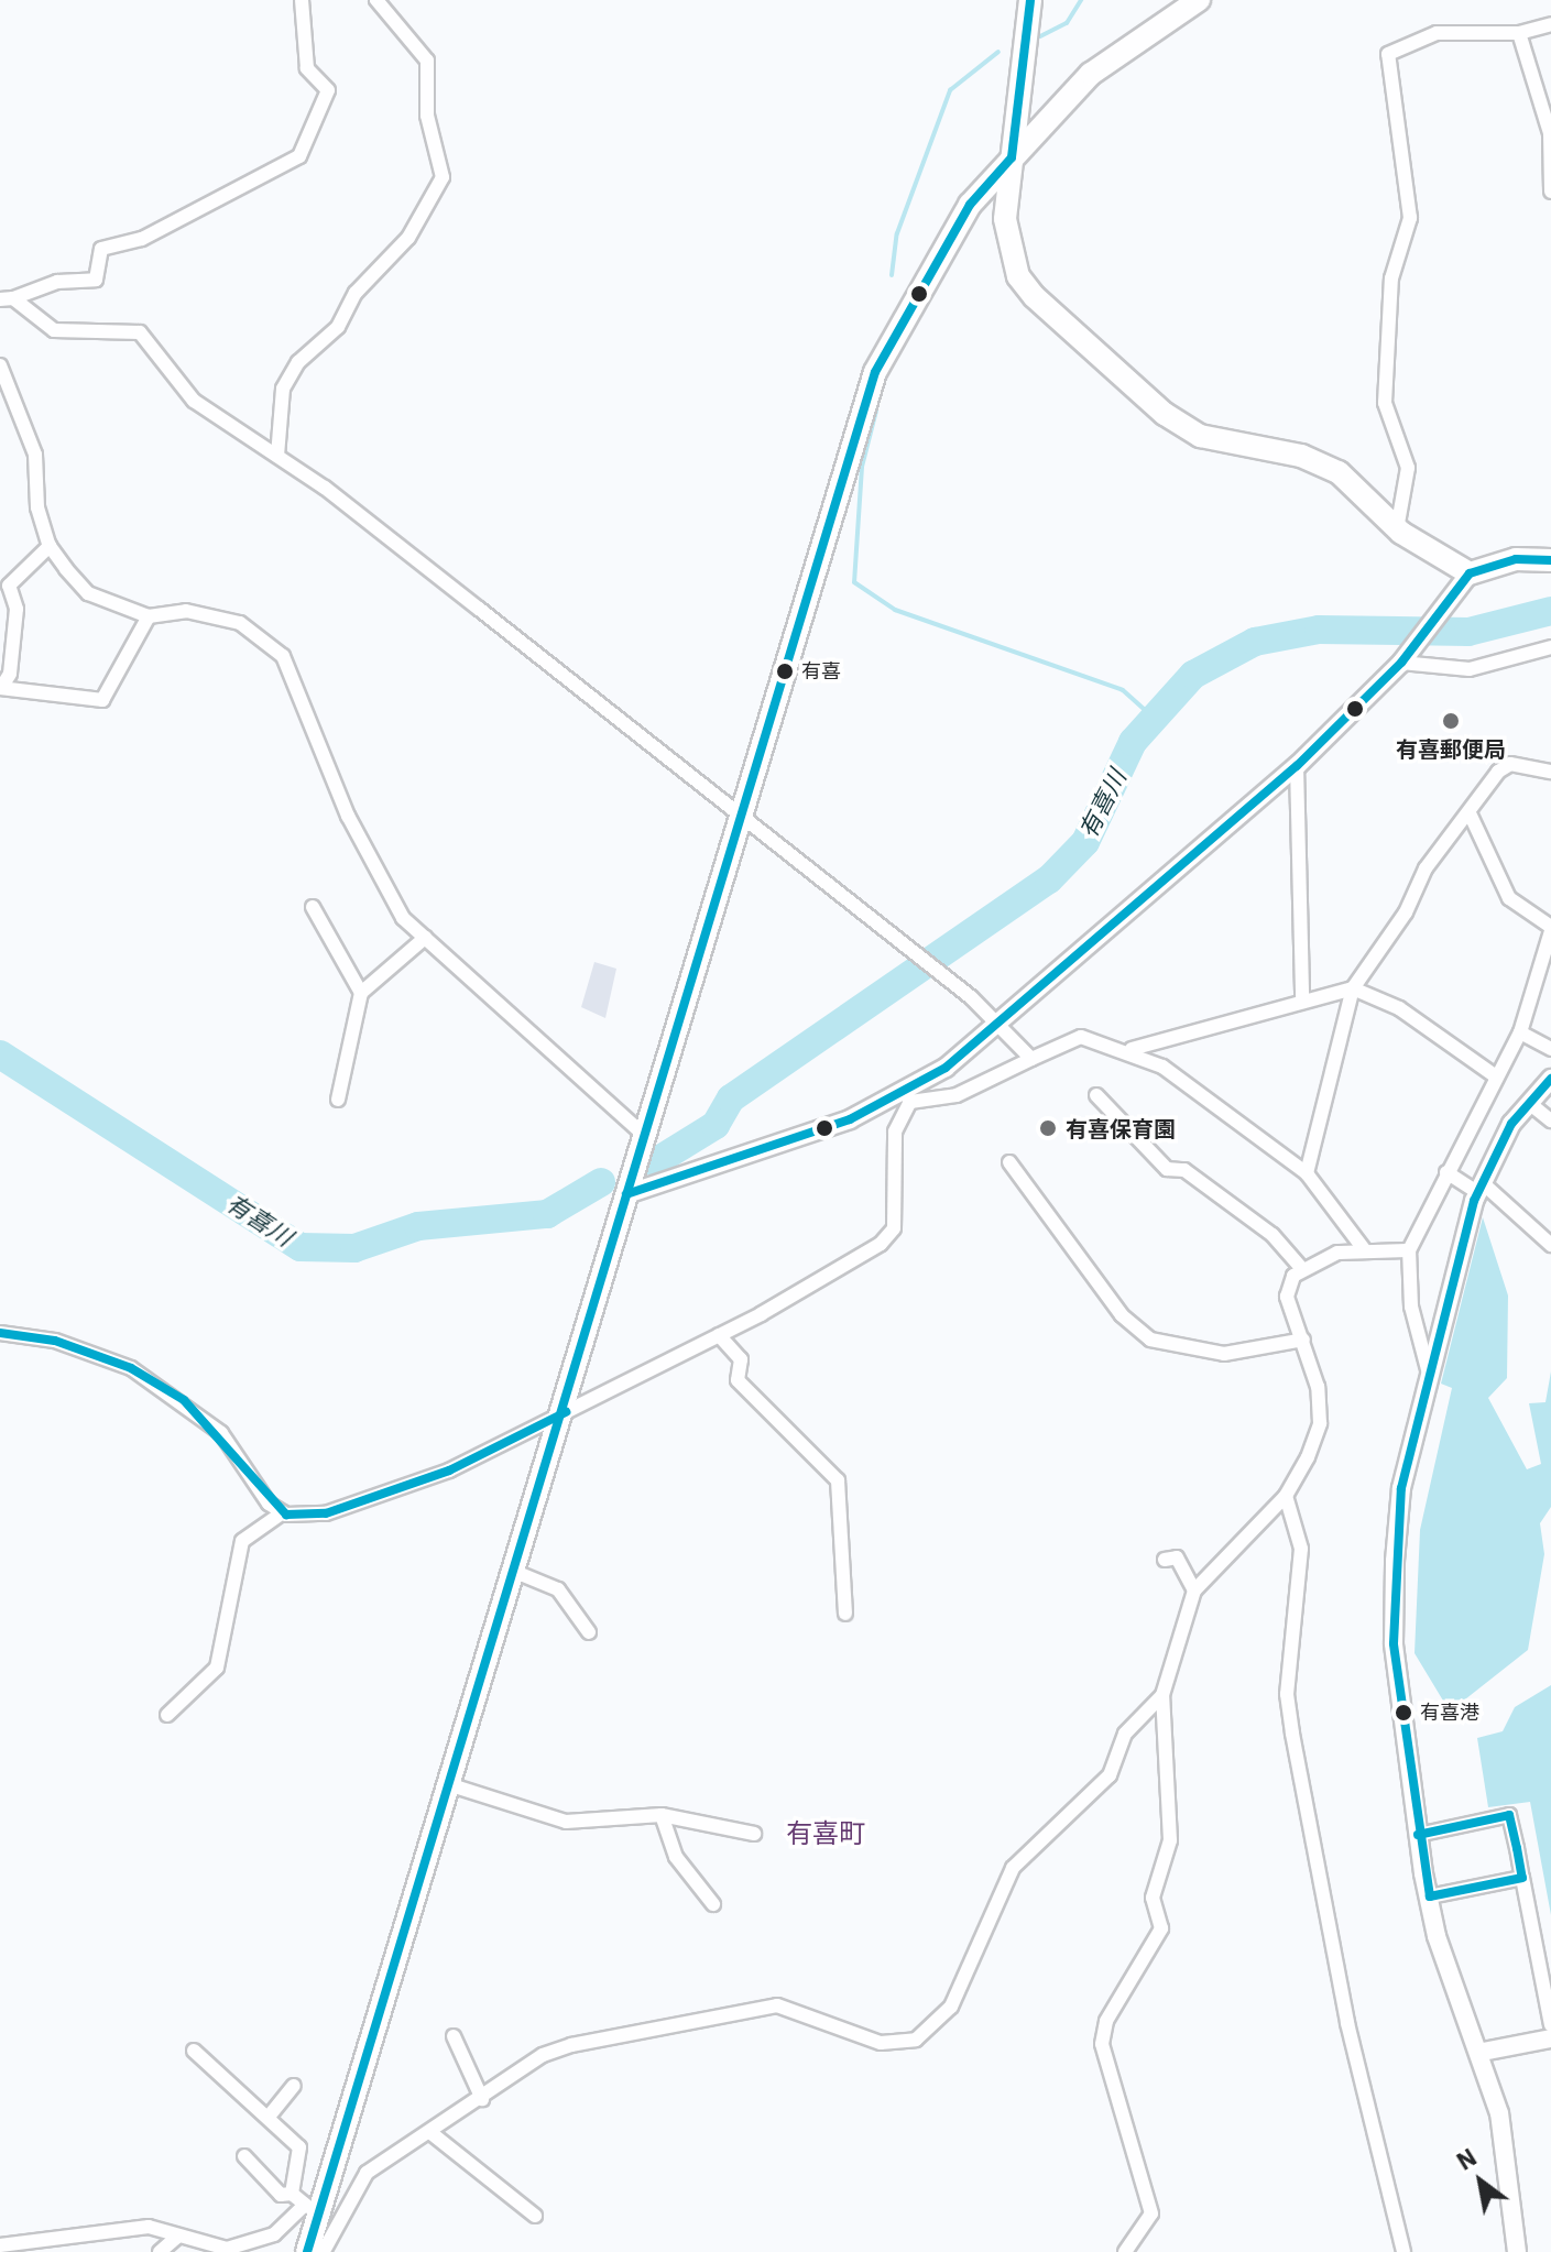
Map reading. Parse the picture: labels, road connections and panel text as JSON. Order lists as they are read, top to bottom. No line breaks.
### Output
{"districts":["有喜町"],"water":["有喜川"],"places":["有喜","有喜郵便局","有喜保育園","有喜港"],"north":"top left"}
